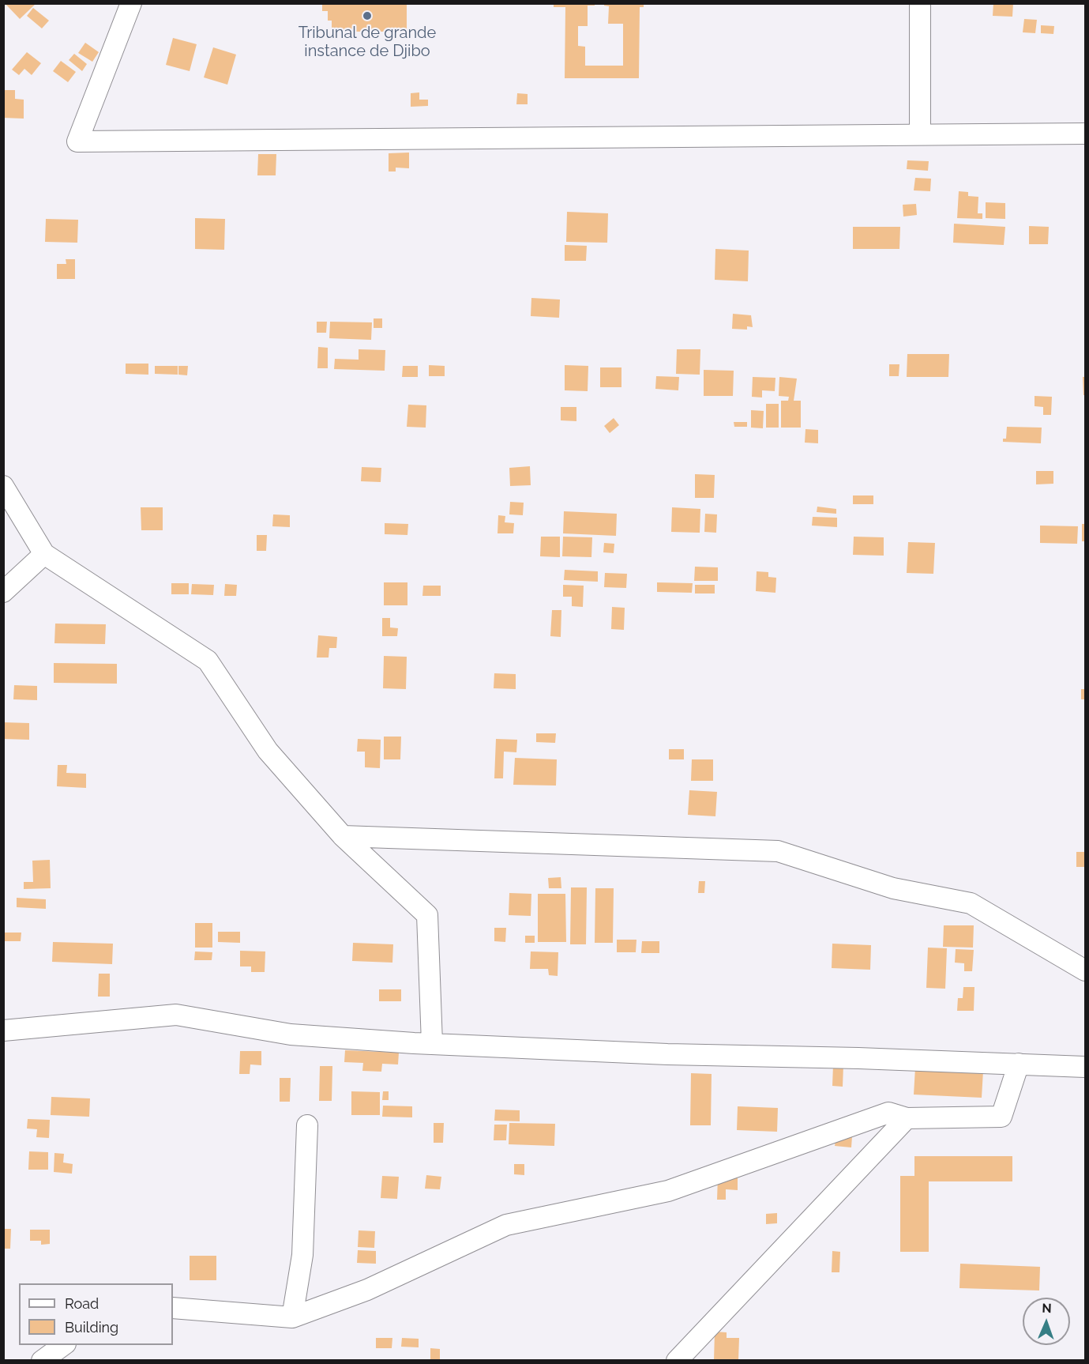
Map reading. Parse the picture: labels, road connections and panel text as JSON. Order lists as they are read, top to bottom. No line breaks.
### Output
{"places":["Tribunal de grande instance de Djibo"],"legend":["Road","Building"],"north":"top"}
